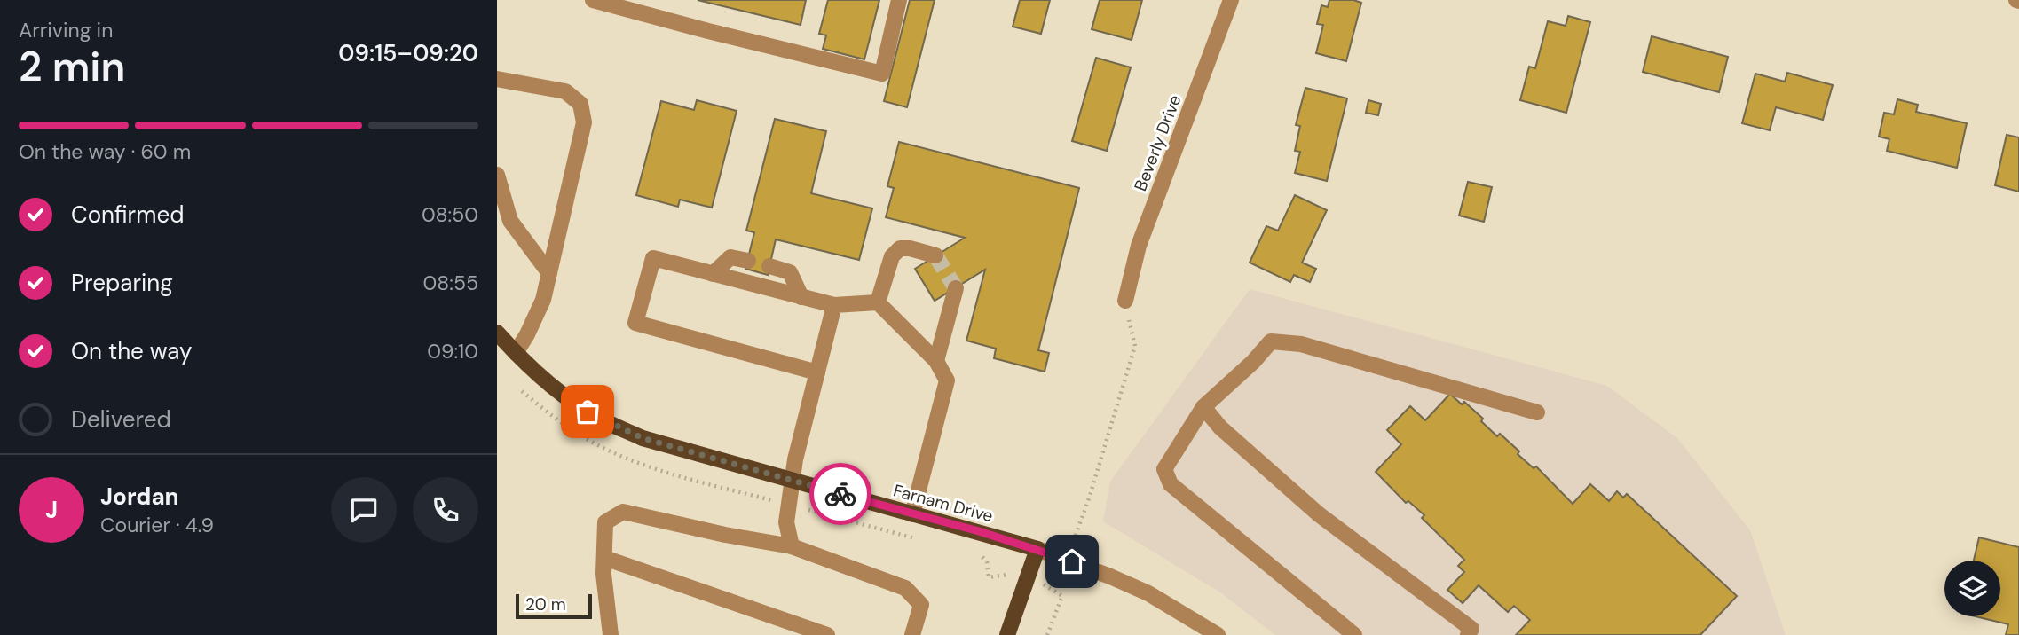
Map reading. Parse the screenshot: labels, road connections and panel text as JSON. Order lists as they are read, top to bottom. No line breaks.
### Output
{"streets":{"main road":["Farnam Drive"],"street":["Beverly Drive"]},"scale_bar":"20 m","page":{"heading":["2 min","Arriving in","09:15–09:20"],"panel":["Jordan","Courier · 4.9"],"bar":"On the way · 60 m","list":[["Confirmed","08:50"],["Preparing","08:55"],["On the way","09:10"],"Delivered"],"round":"J","scale":"20 m"}}
